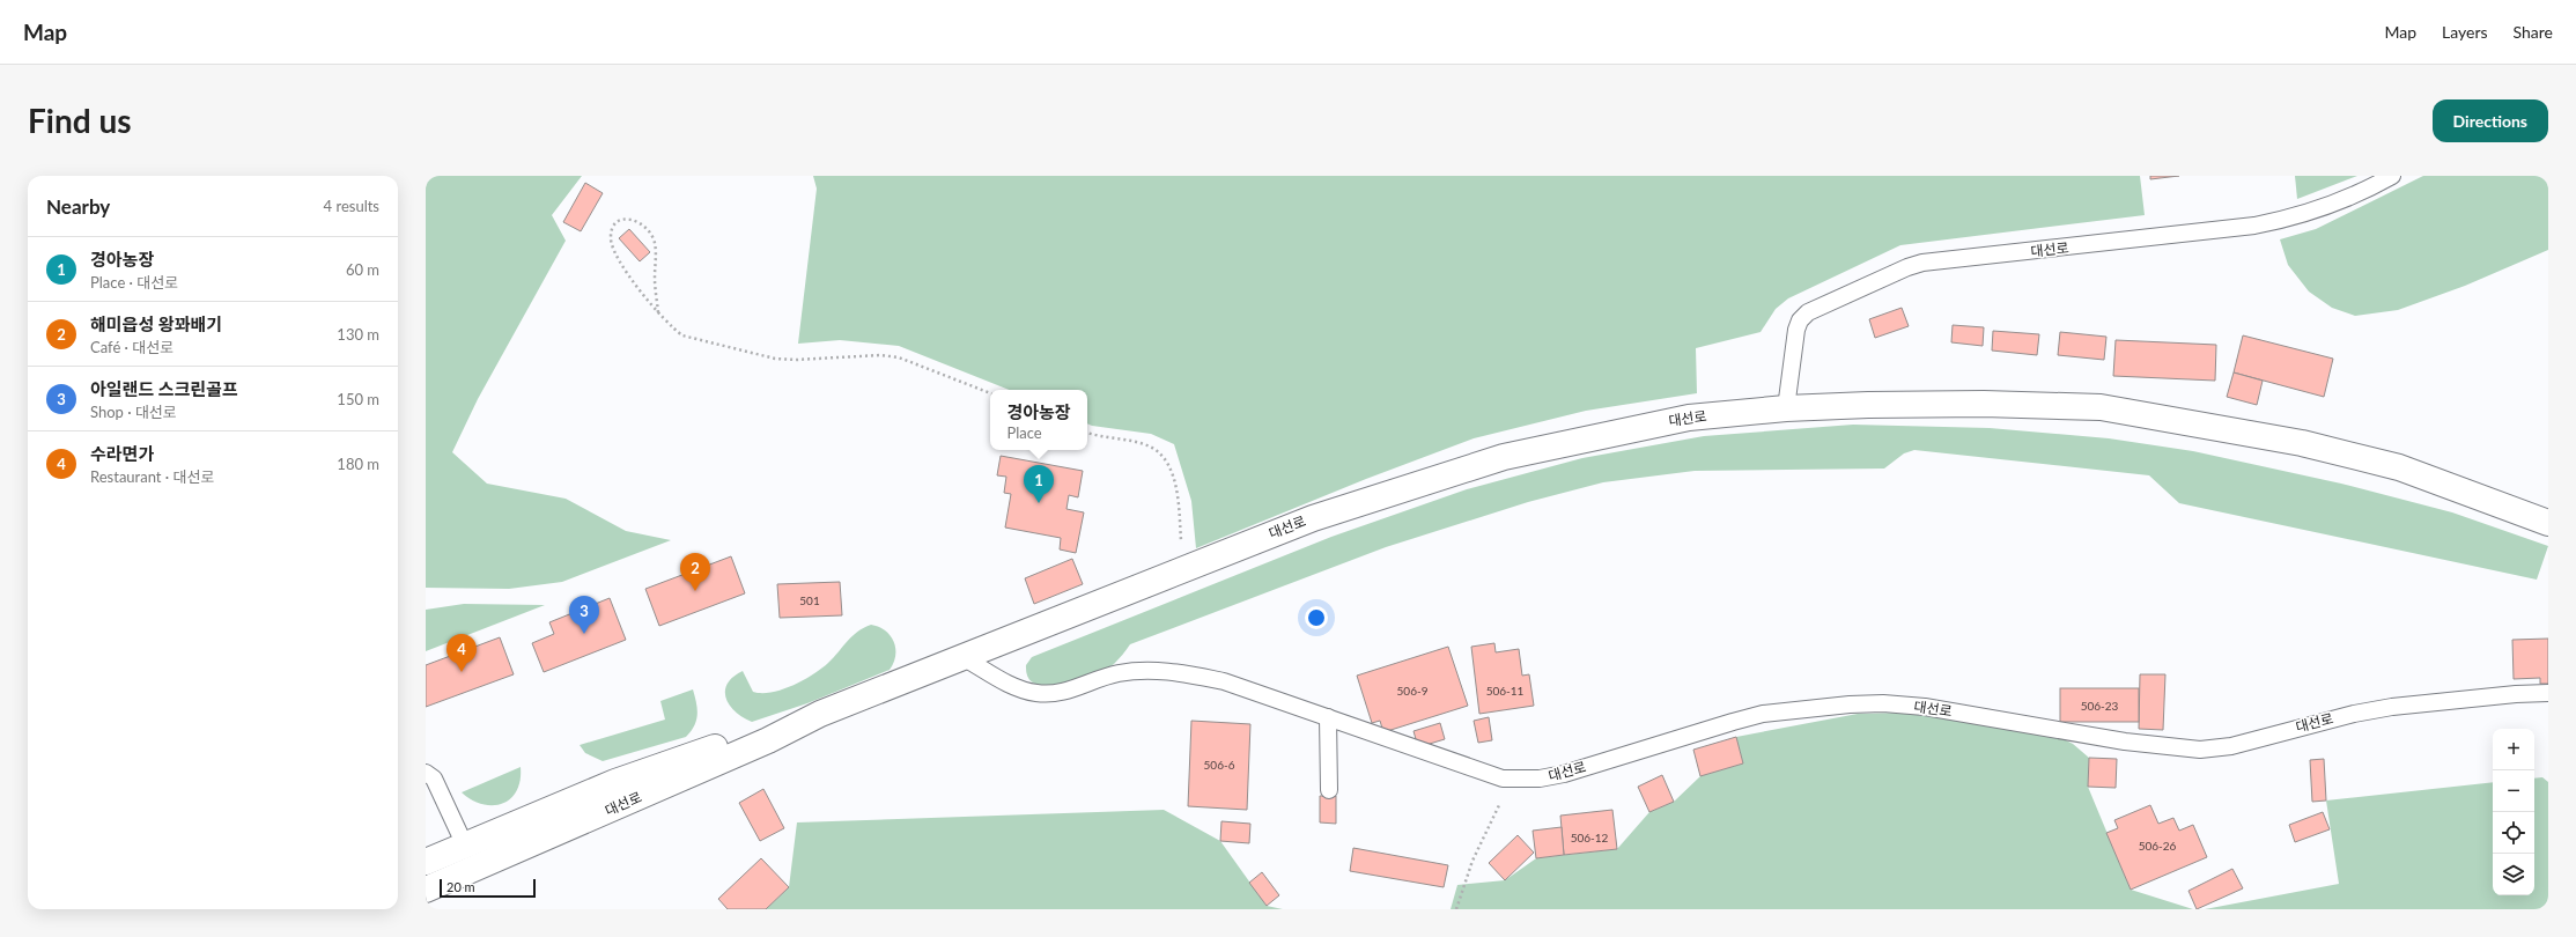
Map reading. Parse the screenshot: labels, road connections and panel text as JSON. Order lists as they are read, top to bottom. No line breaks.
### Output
{"streets":{"street":["대선로"]},"house_numbers":["501","506-9","506-11","506-23","506-6","506-12","506-26"],"scale_bar":"20 m","page":{"header":"Map","nav":["Map","Layers","Share"],"buttons":"Directions","title":"Find us","heading":["Nearby","4 results"],"list":[{"mark":"1","name":"경아농장","note":"Place · 대선로","value":"60 m"},{"mark":"2","name":"해미읍성 왕꽈배기","note":"Café · 대선로","value":"130 m"},{"mark":"3","name":"아일랜드 스크린골프","note":"Shop · 대선로","value":"150 m"},{"mark":"4","name":"수라면가","note":"Restaurant · 대선로","value":"180 m"}],"popup":["경아농장","Place"],"pins":["1","2","3","4"],"map_buttons":["+","−"],"scale":"20 m"}}
